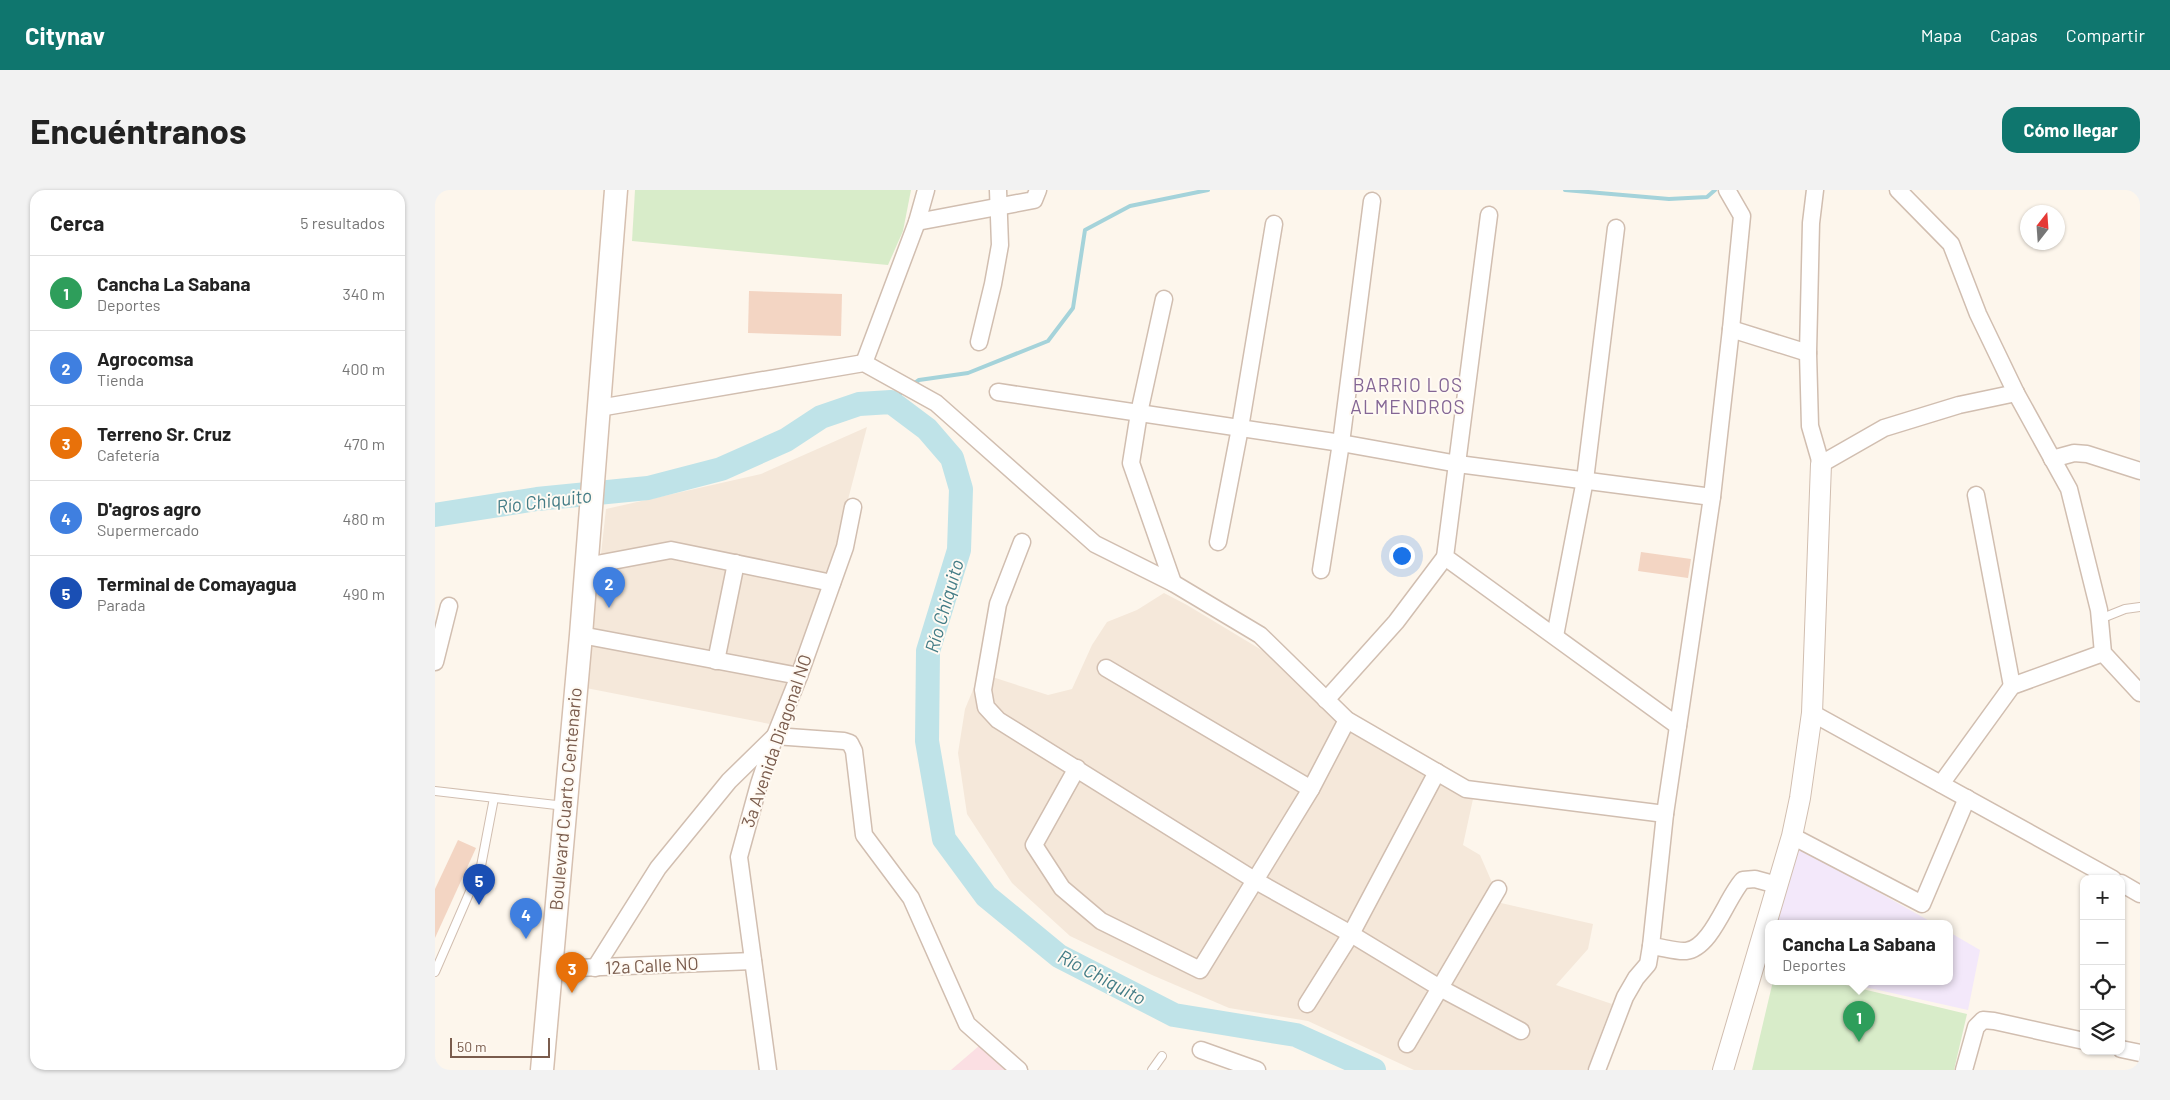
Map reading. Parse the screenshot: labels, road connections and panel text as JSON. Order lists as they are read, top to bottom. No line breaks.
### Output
{"streets":{"main road":["Boulevard Cuarto Centenario"],"street":["3a Avenida Diagonal NO","12a Calle NO"]},"crossings":[["3a Avenida Diagonal NO","12a Calle NO"],["Boulevard Cuarto Centenario","12a Calle NO"]],"districts":["BARRIO LOS ALMENDROS"],"water":["Río Chiquito"],"scale_bar":"50 m","north":"top","page":{"header":"Citynav","nav":["Mapa","Capas","Compartir"],"buttons":"Cómo llegar","title":"Encuéntranos","heading":["Cerca","5 resultados"],"list":[{"mark":"1","name":"Cancha La Sabana","note":"Deportes","value":"340 m"},{"mark":"2","name":"Agrocomsa","note":"Tienda","value":"400 m"},{"mark":"3","name":"Terreno Sr. Cruz","note":"Cafetería","value":"470 m"},{"mark":"4","name":"D'agros agro","note":"Supermercado","value":"480 m"},{"mark":"5","name":"Terminal de Comayagua","note":"Parada","value":"490 m"}],"pins":["2","5","4","3","1"],"map_buttons":["+","−"],"popup":["Cancha La Sabana","Deportes"],"scale":"50 m"}}
